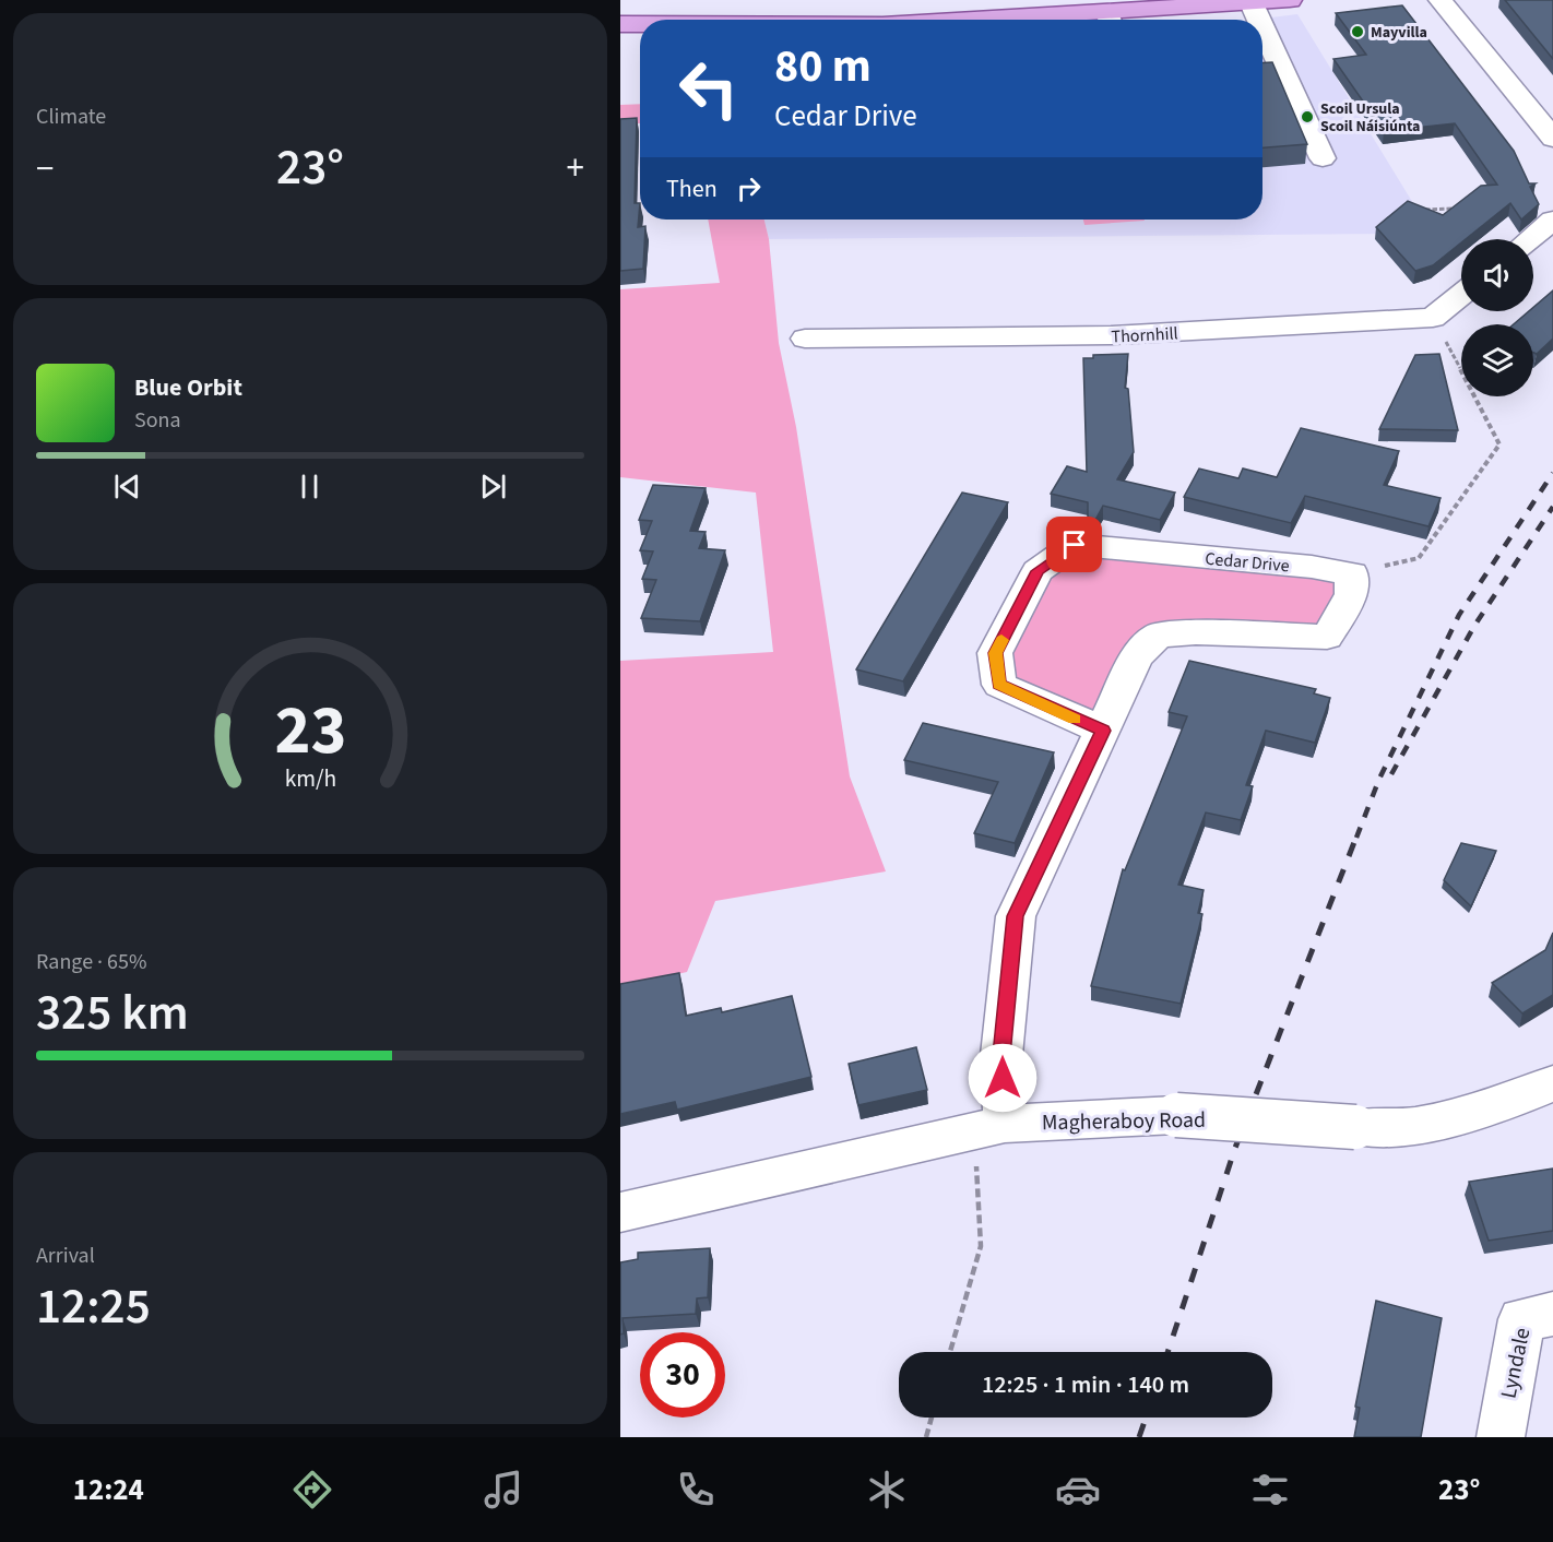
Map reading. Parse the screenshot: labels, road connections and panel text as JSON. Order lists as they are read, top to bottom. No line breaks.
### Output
{"streets":{"street":["Thornhill","Cedar Drive","Magheraboy Road","Lyndale"]},"places":["Mayvilla","Scoil Ursula Scoil Náisiúnta"],"page":{"tile":["Climate",["Range · 65%","325 km"],["Arrival","12:25"]],"turn":["80 m","Cedar Drive"],"heat":["−","23°","+"],"then":"Then","song":["Blue Orbit","Sona"],"limit":"30","trip":"12:25 · 1 min · 140 m","tabs":["12:24","23°"],"gauge":["23","km/h"]}}
